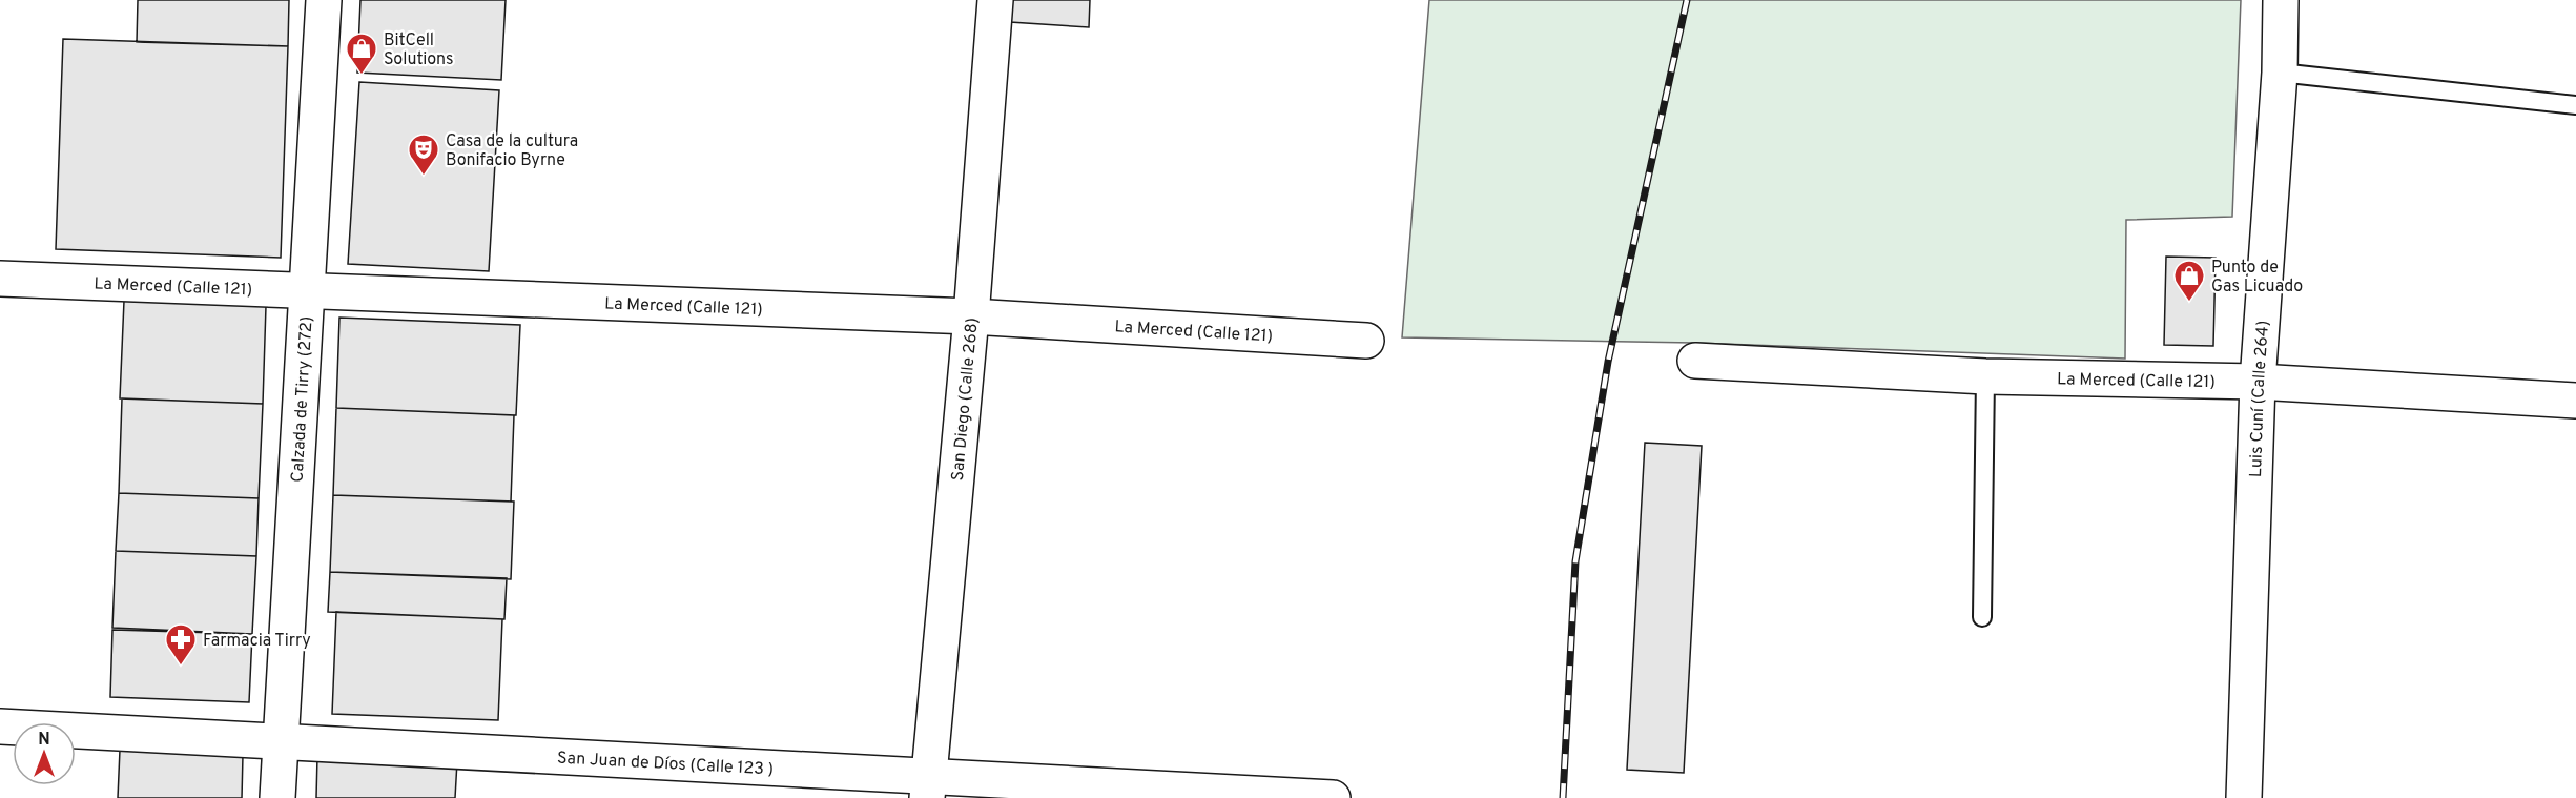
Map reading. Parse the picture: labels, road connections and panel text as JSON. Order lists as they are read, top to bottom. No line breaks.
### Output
{"streets":{"street":["La Merced (Calle 121)","Luis Cuní (Calle 264)","Calzada de Tirry (272)","San Diego (Calle 268)","San Juan de Díos (Calle 123 )"]},"crossings":[["La Merced (Calle 121)","Luis Cuní (Calle 264)"],["La Merced (Calle 121)","Calzada de Tirry (272)"],["La Merced (Calle 121)","San Diego (Calle 268)"],["Calzada de Tirry (272)","San Juan de Díos (Calle 123 )"],["San Diego (Calle 268)","San Juan de Díos (Calle 123 )"]],"places":{"shop":["BitCell Solutions","Punto de Gas Licuado"],"theatre":["Casa de la cultura Bonifacio Byrne"],"pharmacy":["Farmacia Tirry"]},"north":"top"}
